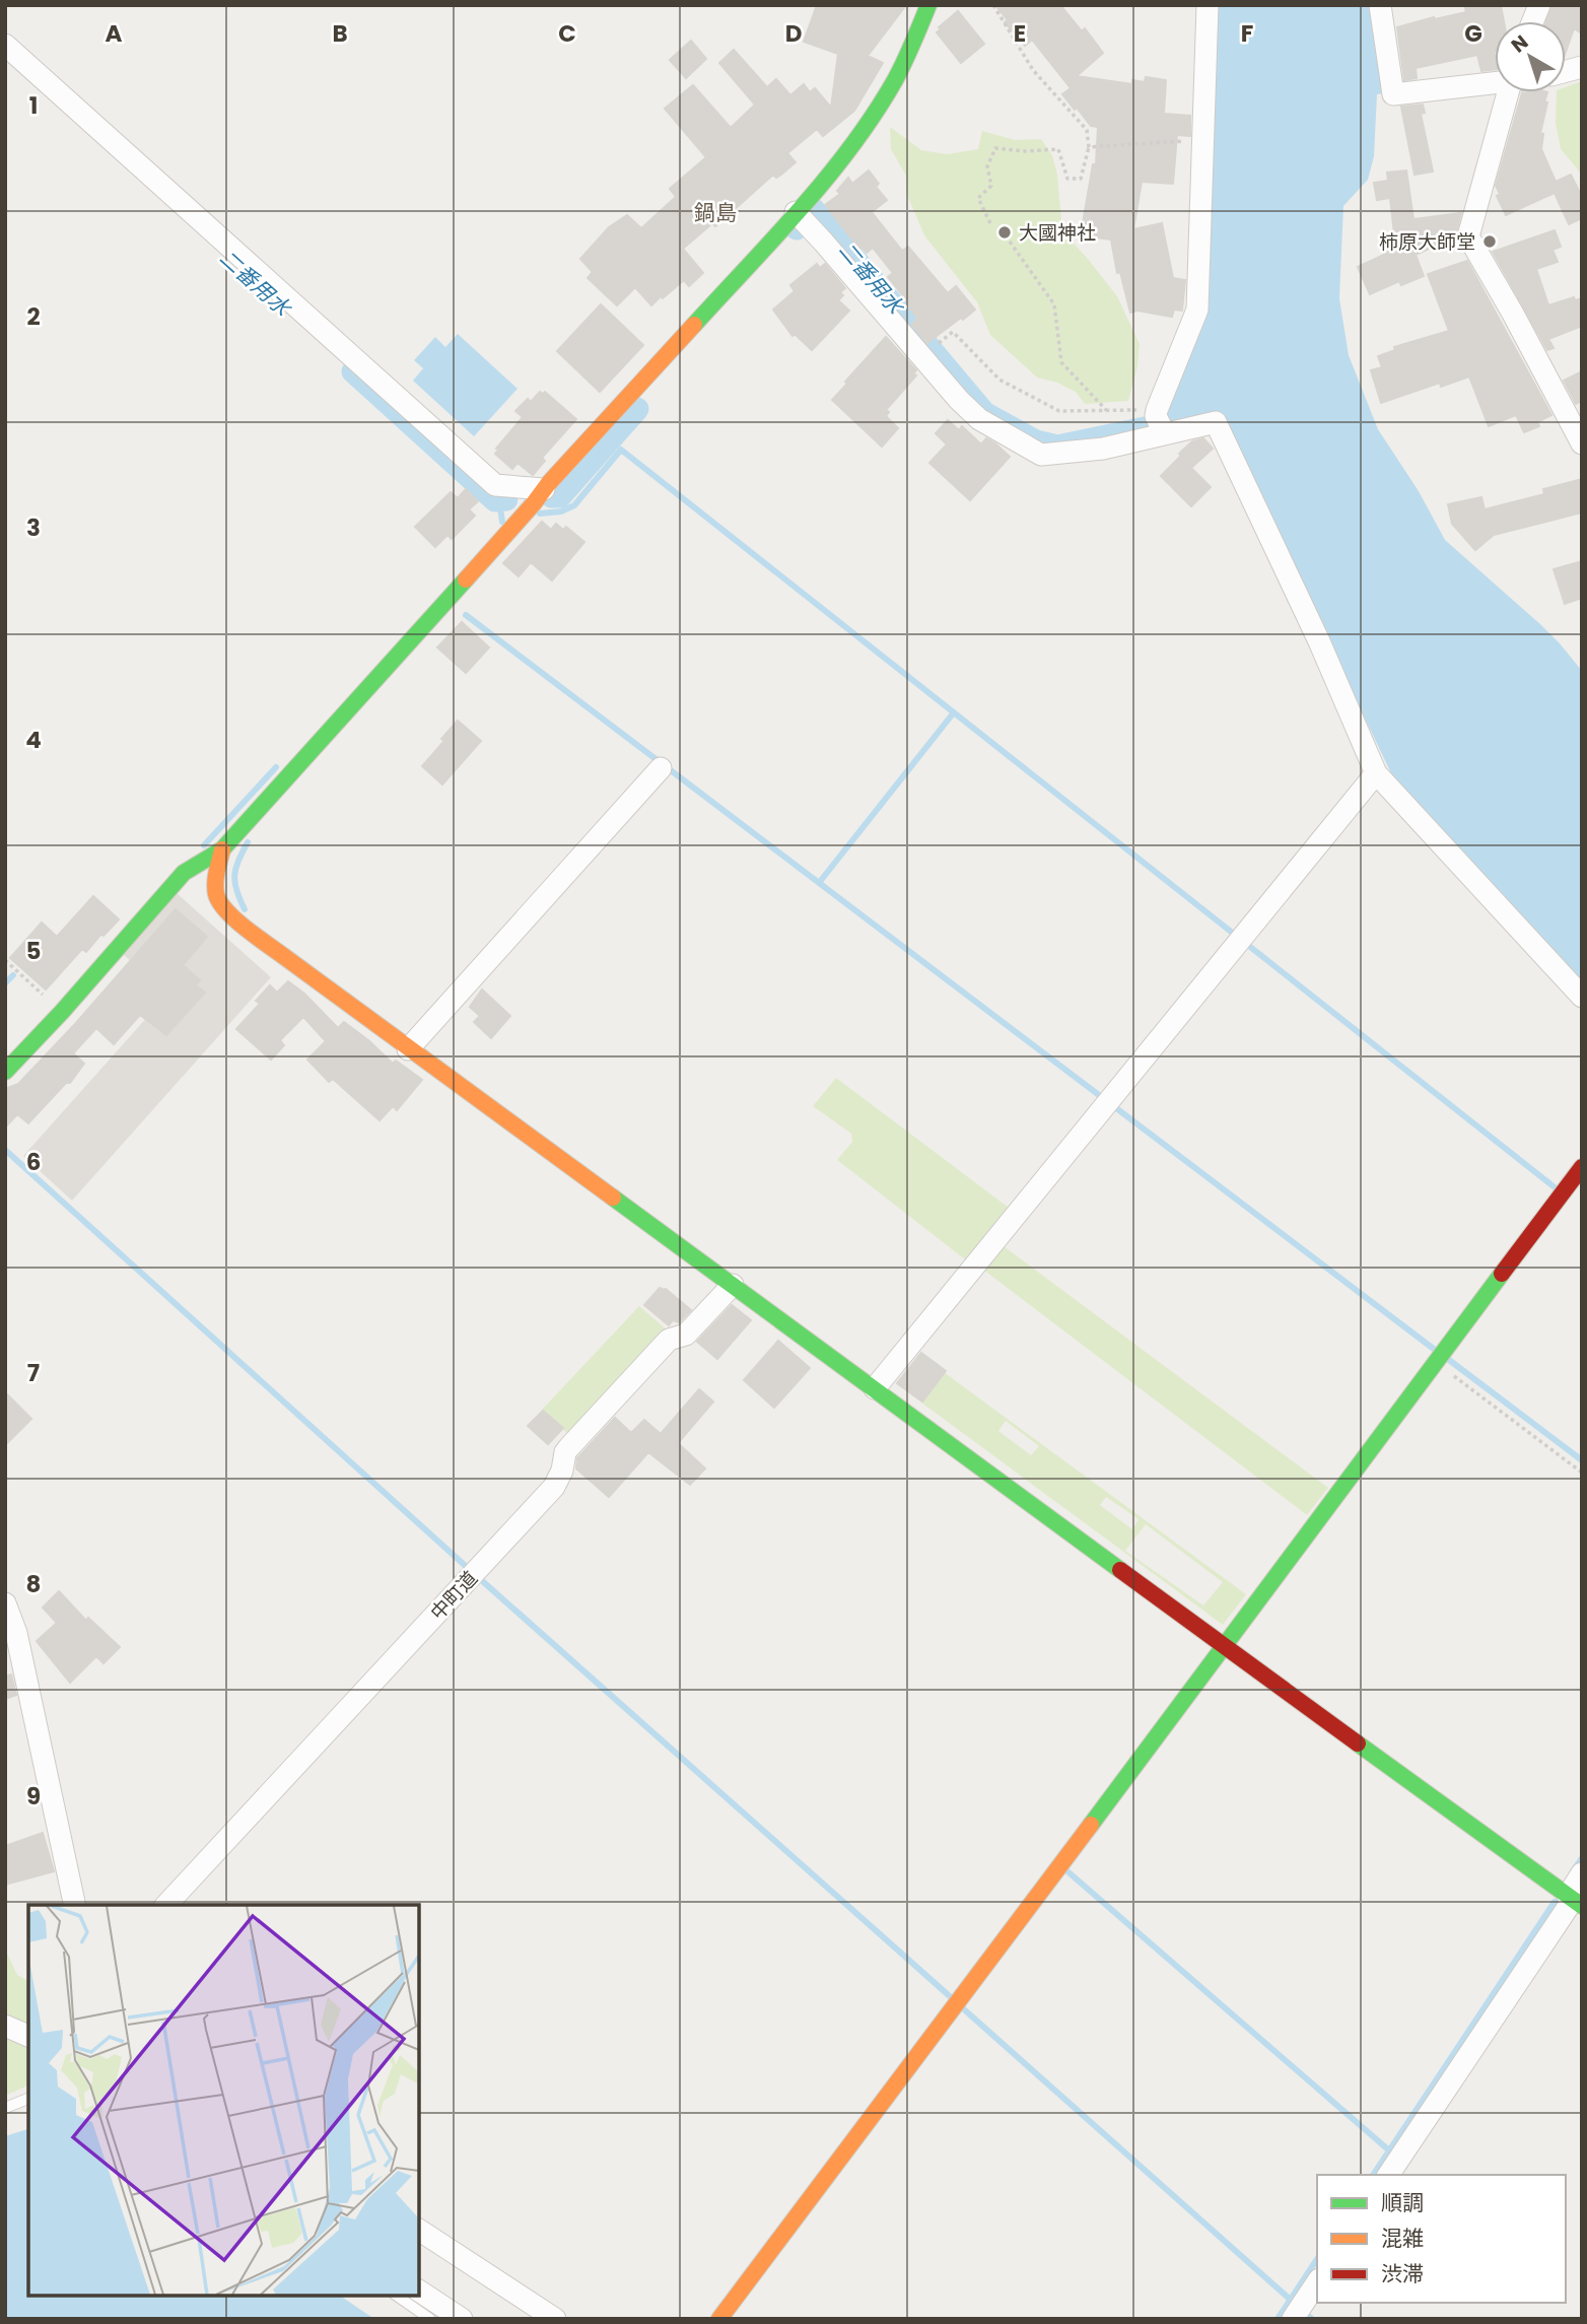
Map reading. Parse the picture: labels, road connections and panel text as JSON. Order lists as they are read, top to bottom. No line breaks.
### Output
{"streets":{"street":["中町道"]},"districts":["鍋島"],"water":["二番用水"],"places":["大國神社","柿原大師堂"],"legend":["順調","混雑","渋滞"],"north":"top left","grid":{"columns":["A","B","C","D","E","F","G"],"rows":["1","2","3","4","5","6","7","8","9"]}}
